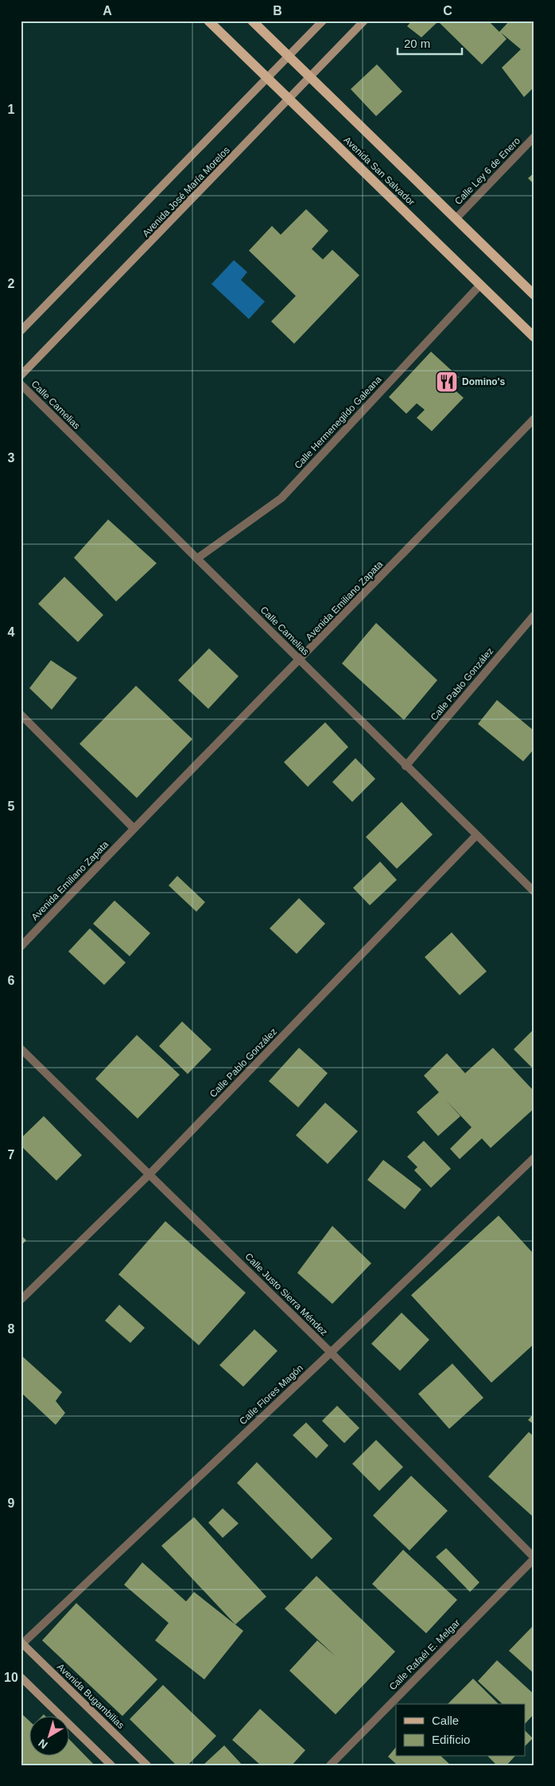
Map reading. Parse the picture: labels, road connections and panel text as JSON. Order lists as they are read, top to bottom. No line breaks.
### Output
{"streets":{"main road":["Avenida San Salvador"],"street":["Calle Ley 6 de Enero","Avenida José María Morelos","Calle Camelias","Calle Hermenegildo Galeana","Avenida Emiliano Zapata","Calle Pablo González","Calle Justo Sierra Méndez","Calle Flores Magón","Calle Rafaél E. Melgar","Avenida Bugambilias"]},"crossings":[["Avenida San Salvador","Calle Ley 6 de Enero"],["Avenida San Salvador","Avenida José María Morelos"],["Avenida San Salvador","Calle Hermenegildo Galeana"],["Calle Camelias","Calle Hermenegildo Galeana"],["Calle Camelias","Avenida Emiliano Zapata"],["Calle Camelias","Calle Pablo González"],["Calle Pablo González","Calle Justo Sierra Méndez"],["Calle Justo Sierra Méndez","Calle Flores Magón"],["Calle Justo Sierra Méndez","Calle Rafaél E. Melgar"],["Calle Flores Magón","Avenida Bugambilias"]],"places":{"restaurant":["Domino's"]},"legend":["Calle","Edificio"],"scale_bar":"20 m","north":"bottom left","grid":{"columns":["A","B","C"],"rows":["1","2","3","4","5","6","7","8","9","10"]}}
